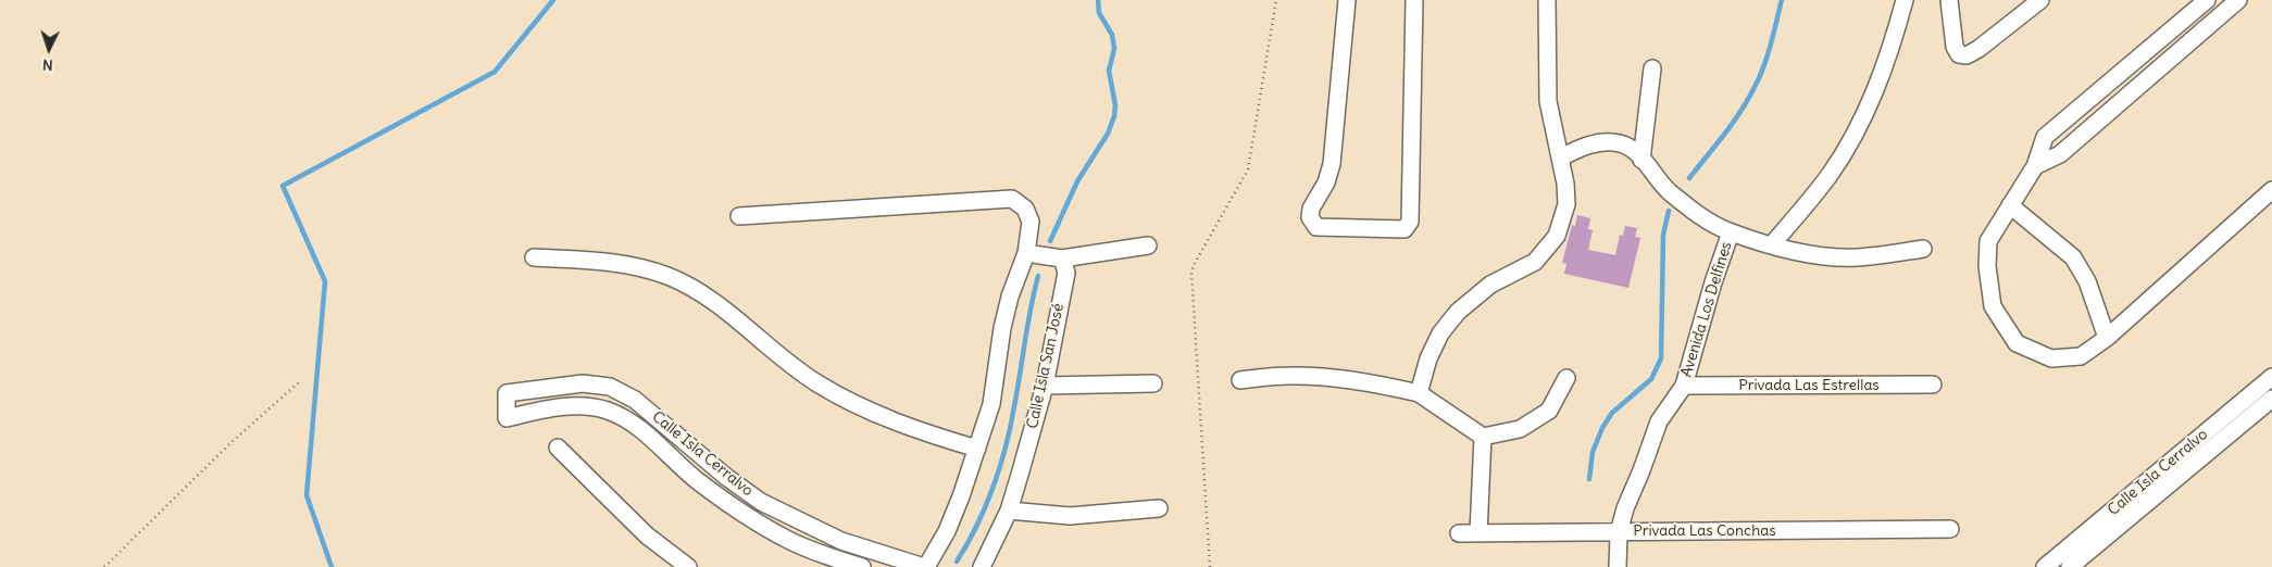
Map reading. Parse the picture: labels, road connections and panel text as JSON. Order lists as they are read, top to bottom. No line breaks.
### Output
{"streets":{"street":["Avenida Los Delfines","Calle Isla San José","Privada Las Estrellas","Calle Isla Cerralvo","Privada Las Conchas"]},"crossings":[["Avenida Los Delfines","Privada Las Estrellas"],["Avenida Los Delfines","Privada Las Conchas"]],"north":"bottom"}
